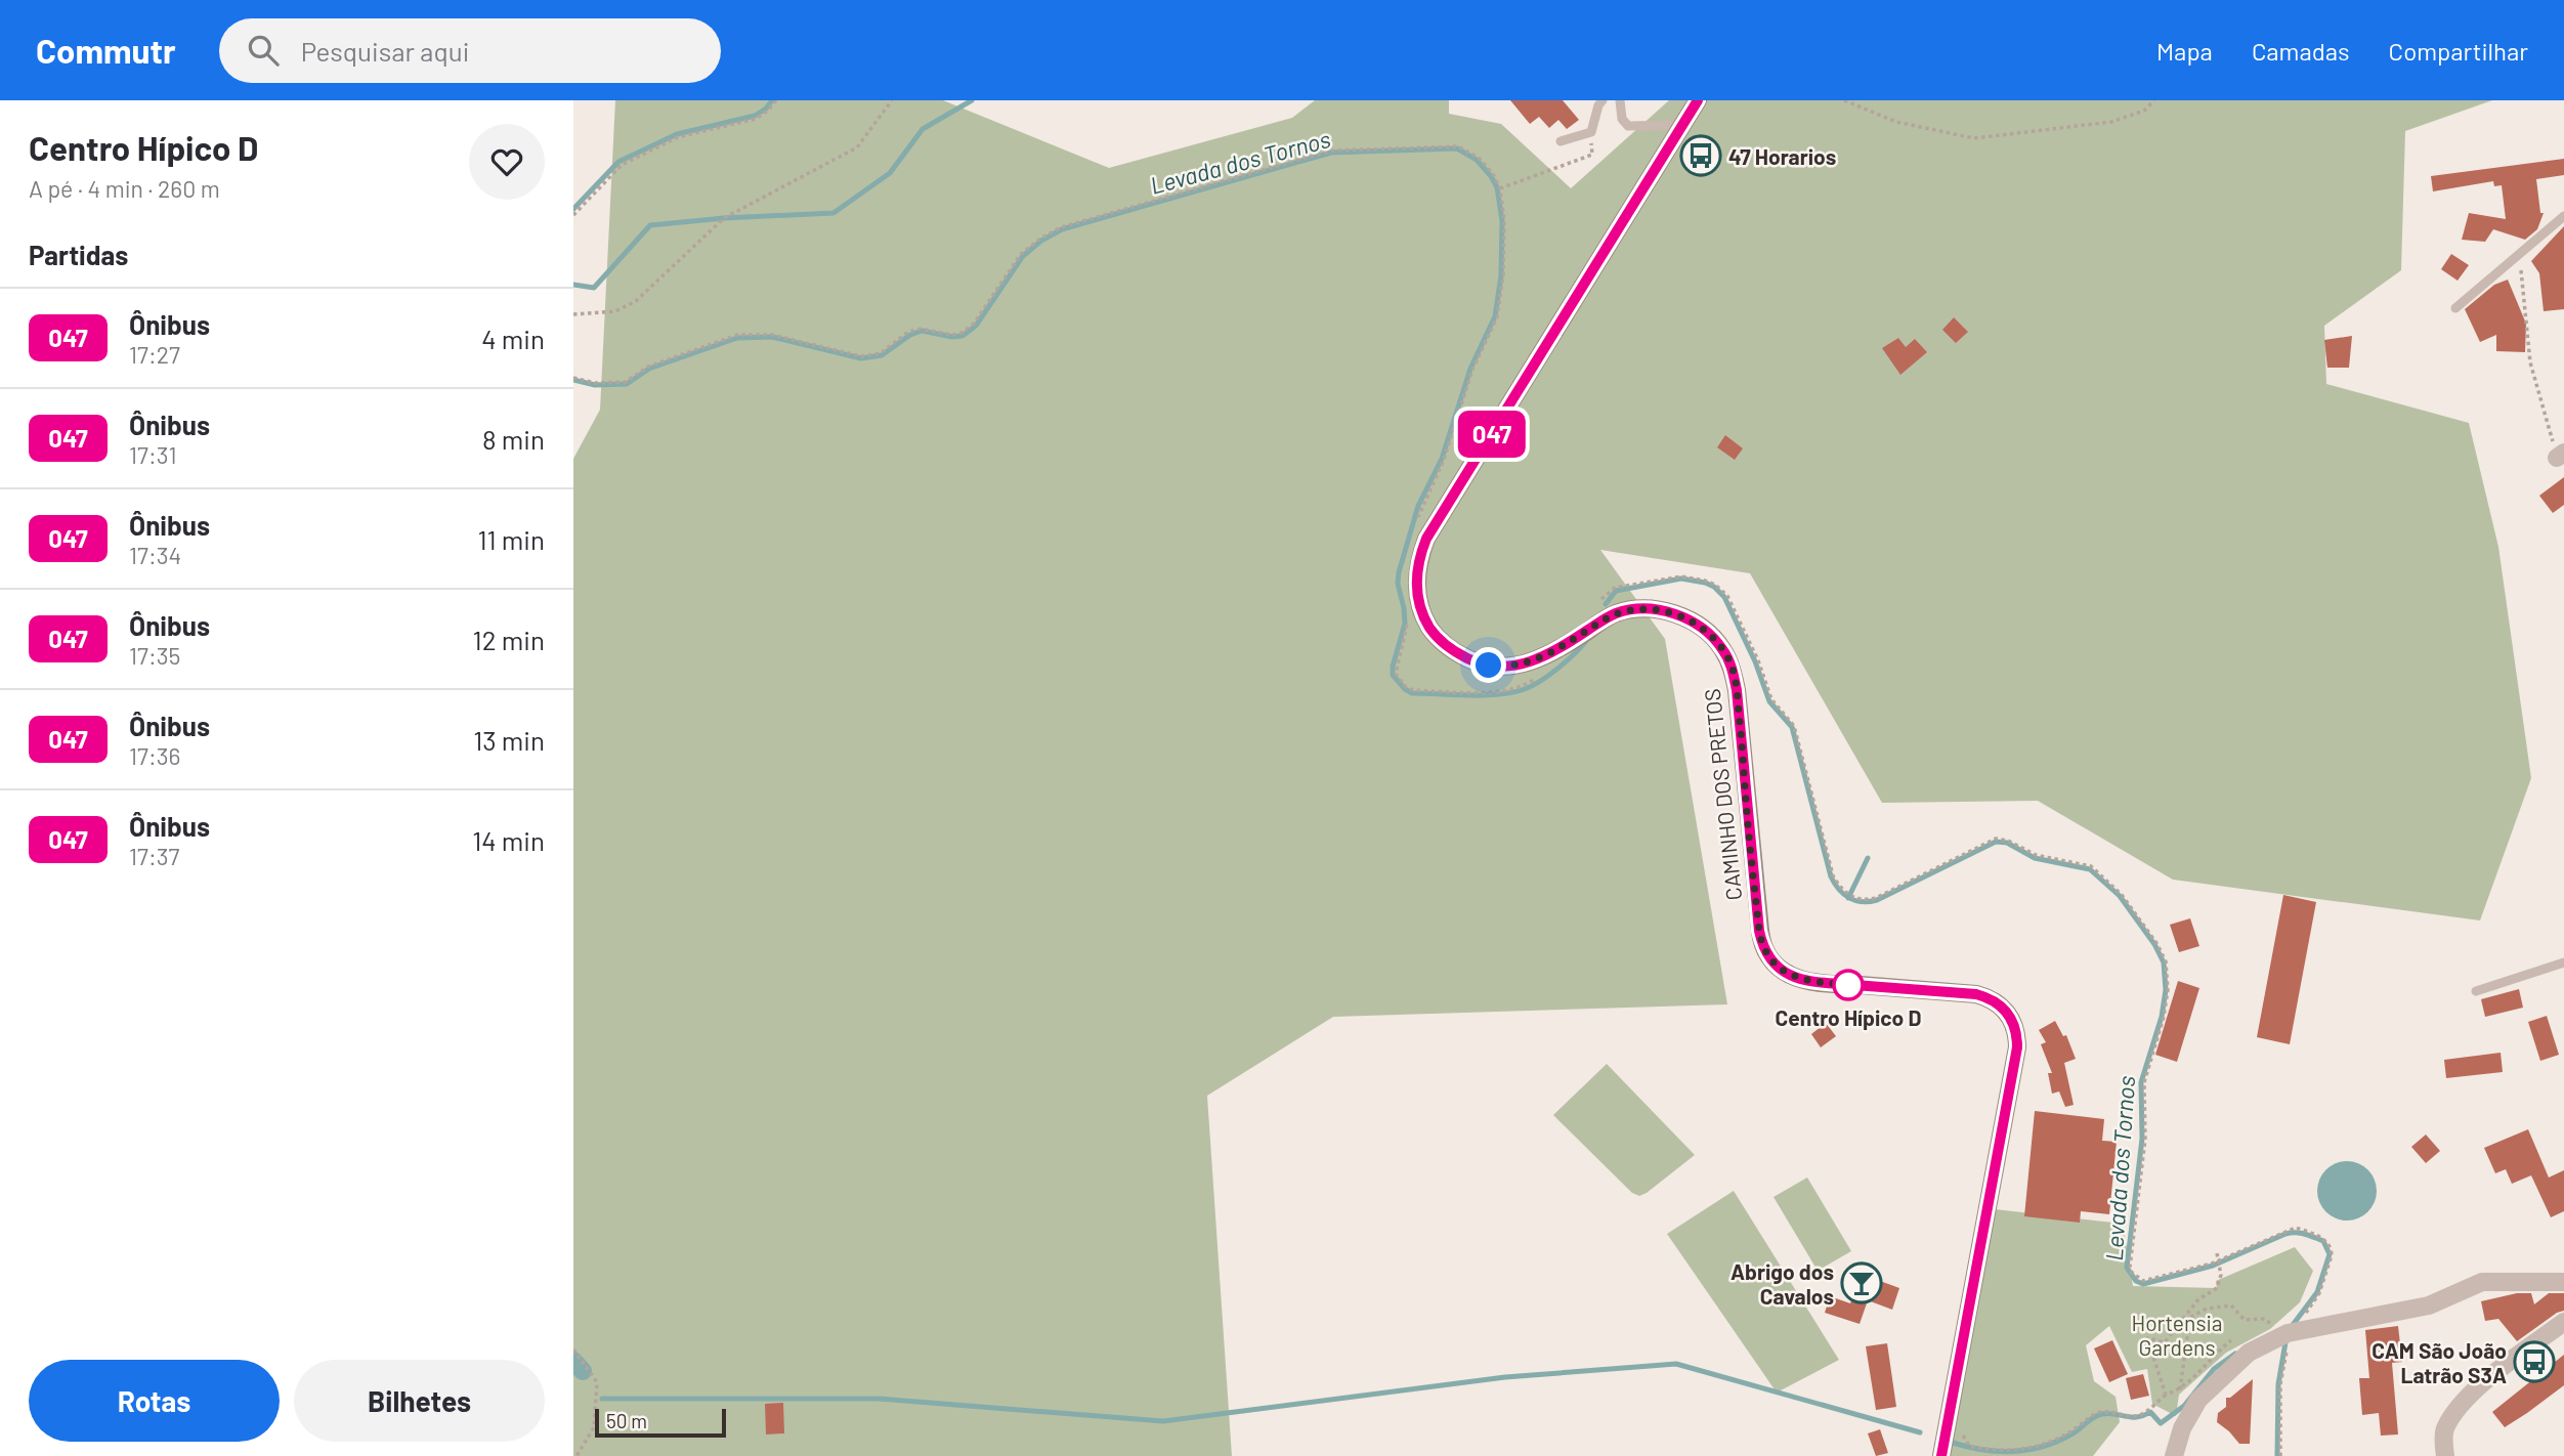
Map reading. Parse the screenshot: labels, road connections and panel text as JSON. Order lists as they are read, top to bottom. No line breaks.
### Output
{"streets":{"main road":["CAMINHO DOS PRETOS"]},"water":["Levada dos Tornos"],"parks":["Hortensia Gardens"],"places":{"bus stop":["47 Horarios","CAM São João Latrão S3A"],"other":["Centro Hípico D"],"bar":["Abrigo dos Cavalos"]},"lines":["bus line 047"],"scale_bar":"50 m","page":{"header":"Commutr","search":"Pesquisar aqui","nav":["Mapa","Camadas","Compartilhar"],"heading":[["Centro Hípico D","A pé · 4 min · 260 m"],"Partidas"],"on_map":"047","list":[{"mark":"047","name":"Ônibus","note":"17:27","value":"4 min"},{"mark":"047","name":"Ônibus","note":"17:31","value":"8 min"},{"mark":"047","name":"Ônibus","note":"17:34","value":"11 min"},{"mark":"047","name":"Ônibus","note":"17:35","value":"12 min"},{"mark":"047","name":"Ônibus","note":"17:36","value":"13 min"},{"mark":"047","name":"Ônibus","note":"17:37","value":"14 min"}],"buttons":["Rotas","Bilhetes"],"scale":"50 m"}}
